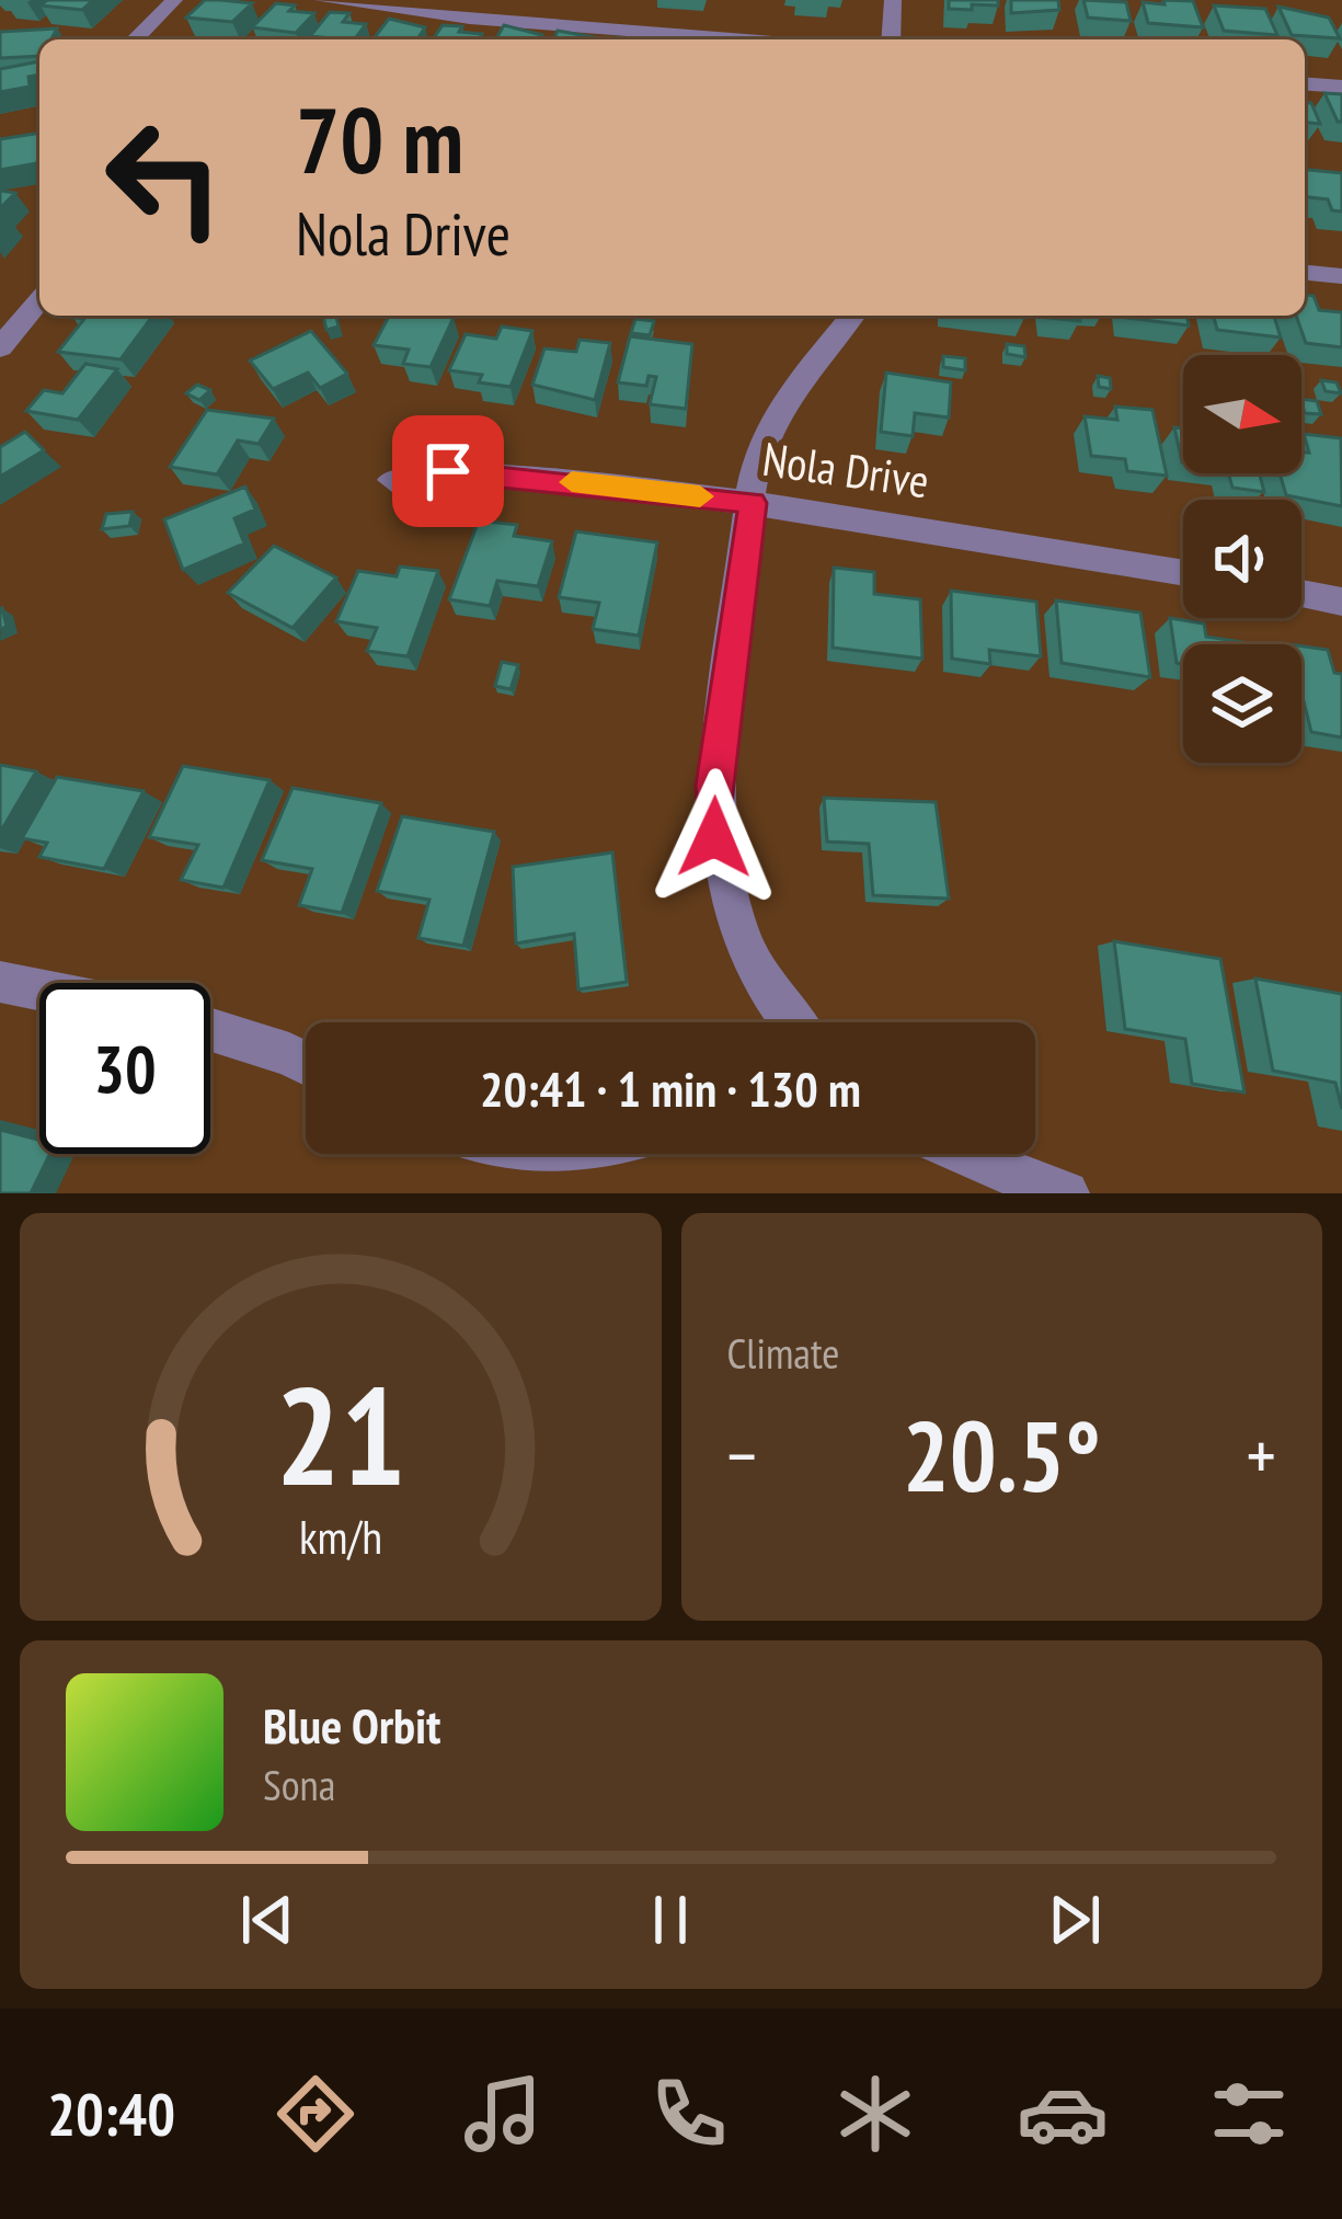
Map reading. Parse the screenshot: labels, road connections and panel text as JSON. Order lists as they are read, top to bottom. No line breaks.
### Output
{"streets":{"street":["Nola Drive"]},"north":"right","page":{"turn":["70 m","Nola Drive"],"limit":"30","trip":"20:41 · 1 min · 130 m","tile":"Climate","heat":["−","20.5°","+"],"song":["Blue Orbit","Sona"],"tabs":"20:40","gauge":["21","km/h"]}}
